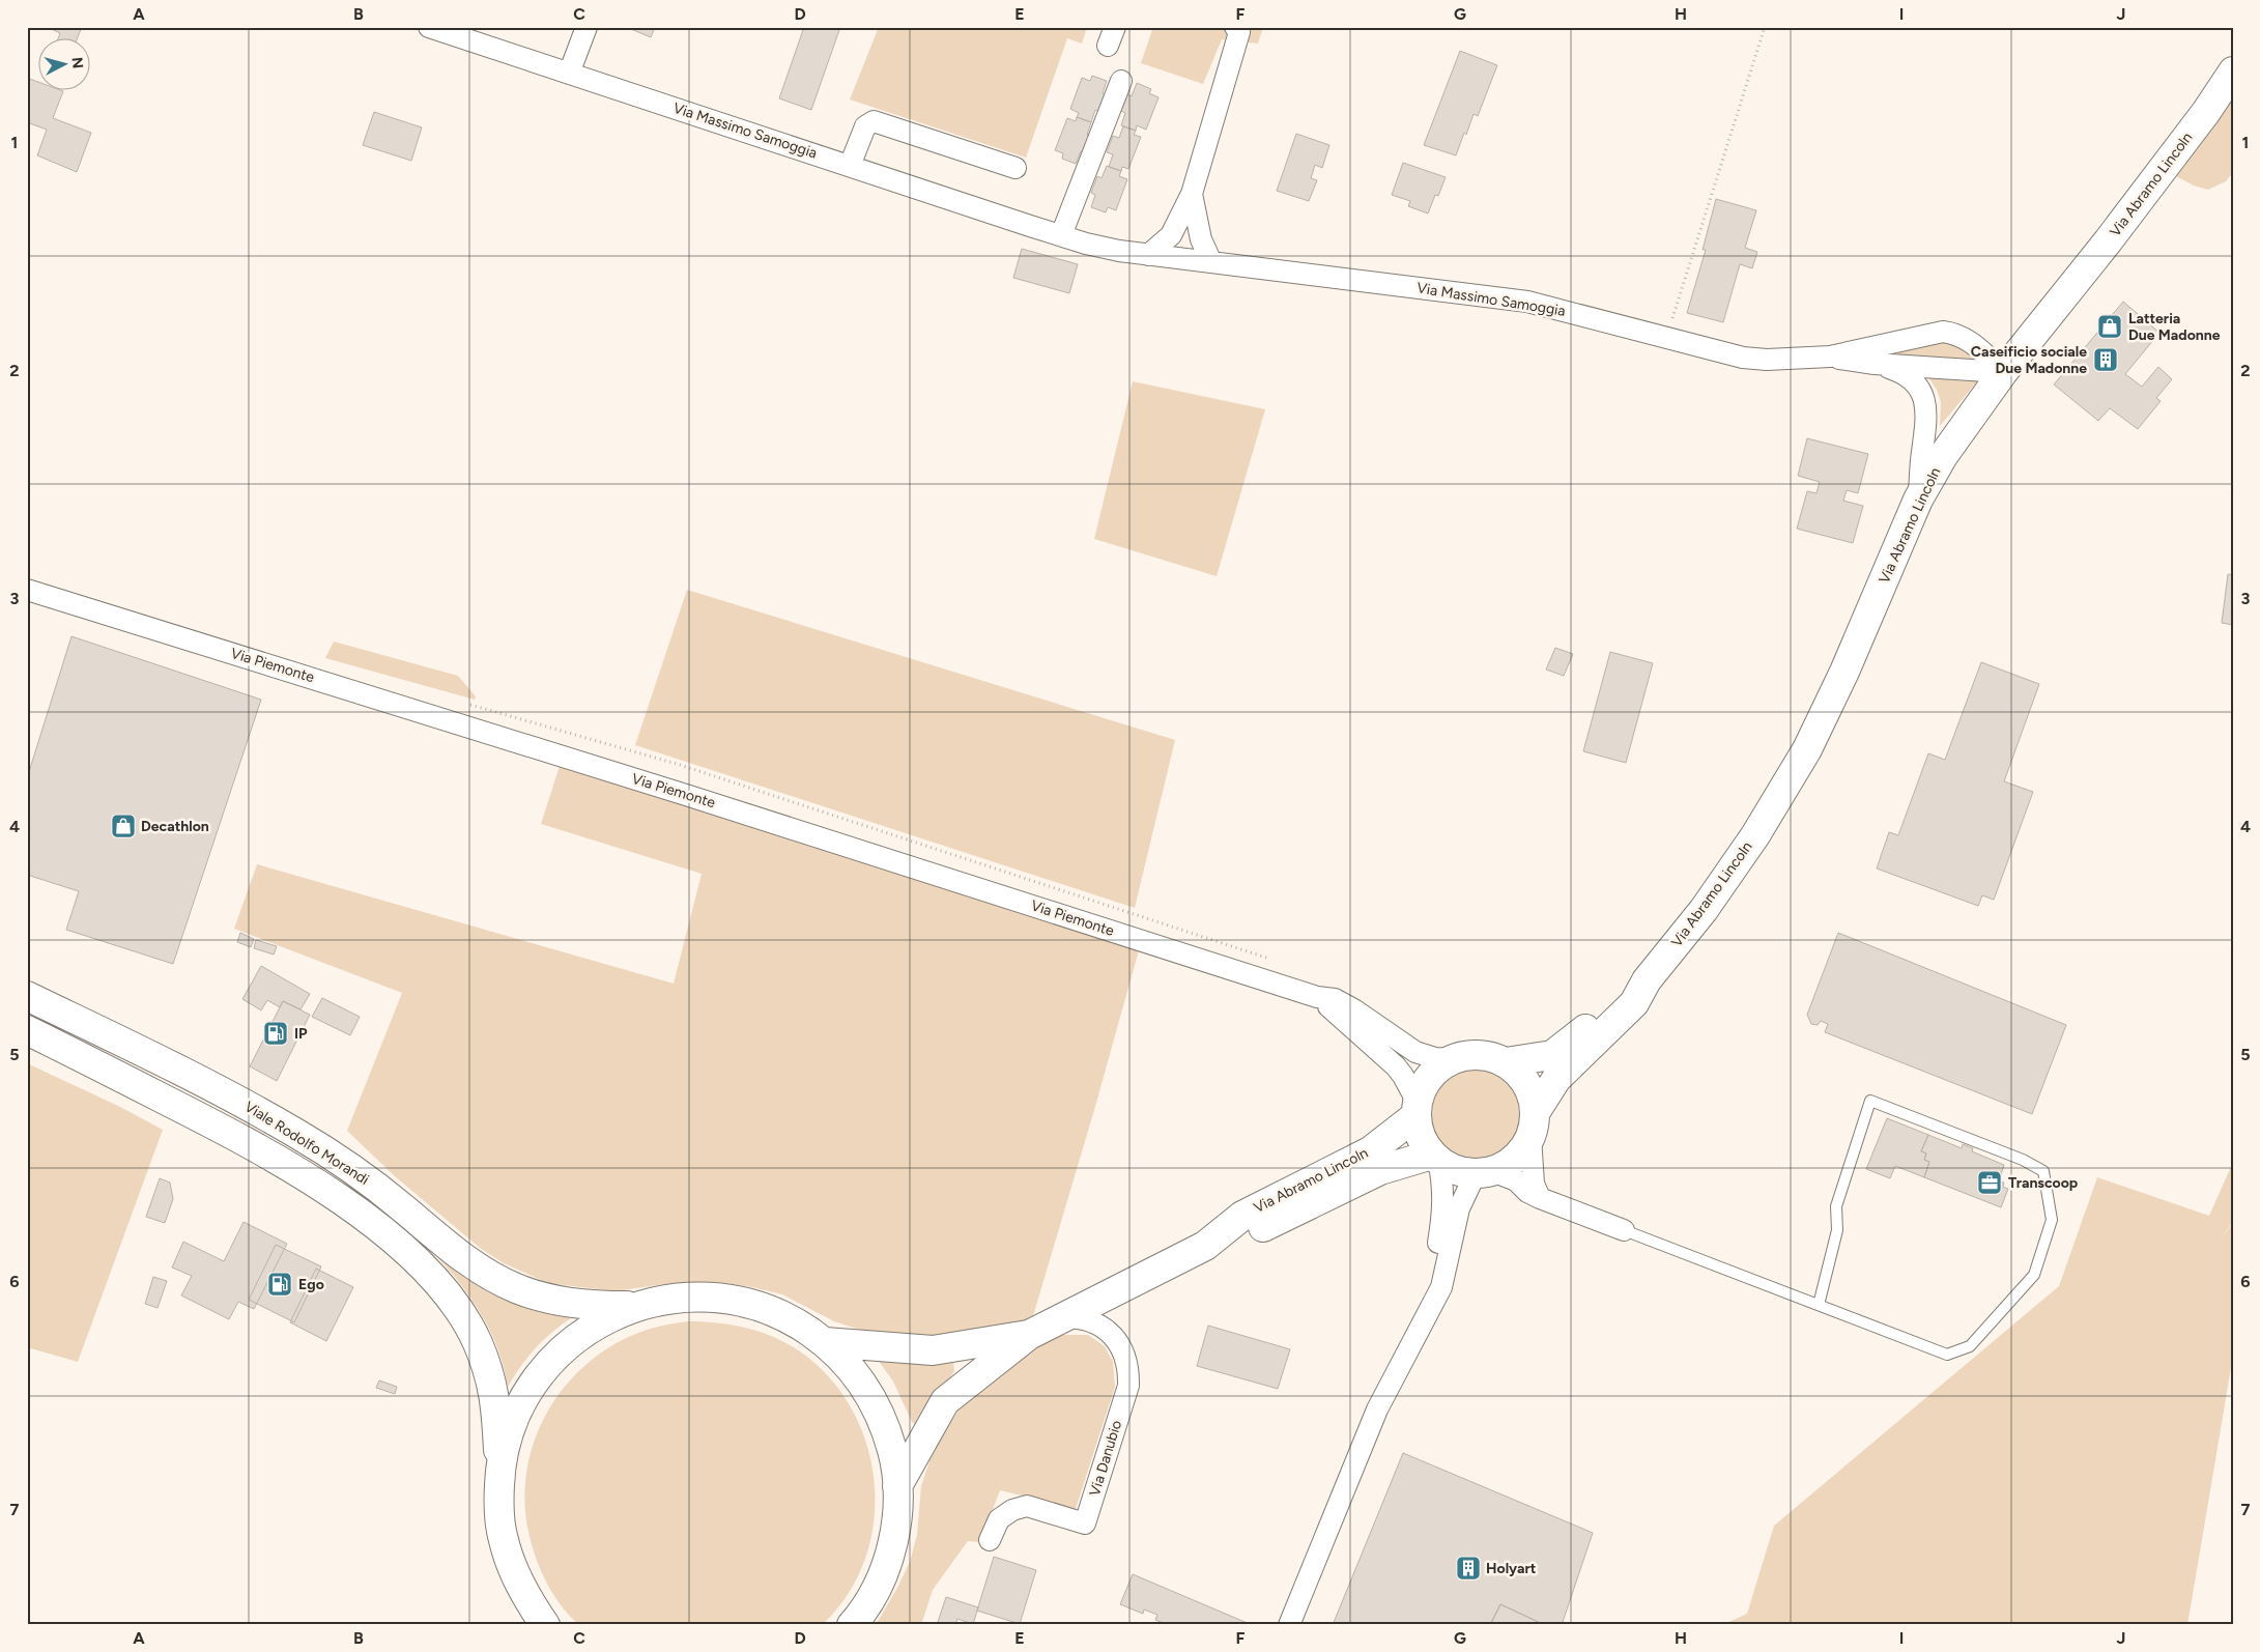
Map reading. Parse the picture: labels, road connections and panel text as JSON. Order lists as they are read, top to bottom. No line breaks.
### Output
{"streets":{"street":["Via Massimo Samoggia","Via Abramo Lincoln","Via Piemonte","Viale Rodolfo Morandi","Via Danubio"]},"crossings":[["Via Massimo Samoggia","Via Abramo Lincoln"],["Via Abramo Lincoln","Via Piemonte"],["Via Abramo Lincoln","Viale Rodolfo Morandi"],["Via Abramo Lincoln","Via Danubio"]],"places":{"shop":["Latteria Due Madonne","Decathlon"],"building":["Caseificio sociale Due Madonne","Holyart"],"fuel station":["IP","Ego"],"office":["Transcoop"]},"north":"right","grid":{"columns":["A","B","C","D","E","F","G","H","I","J"],"rows":["1","2","3","4","5","6","7"]}}
